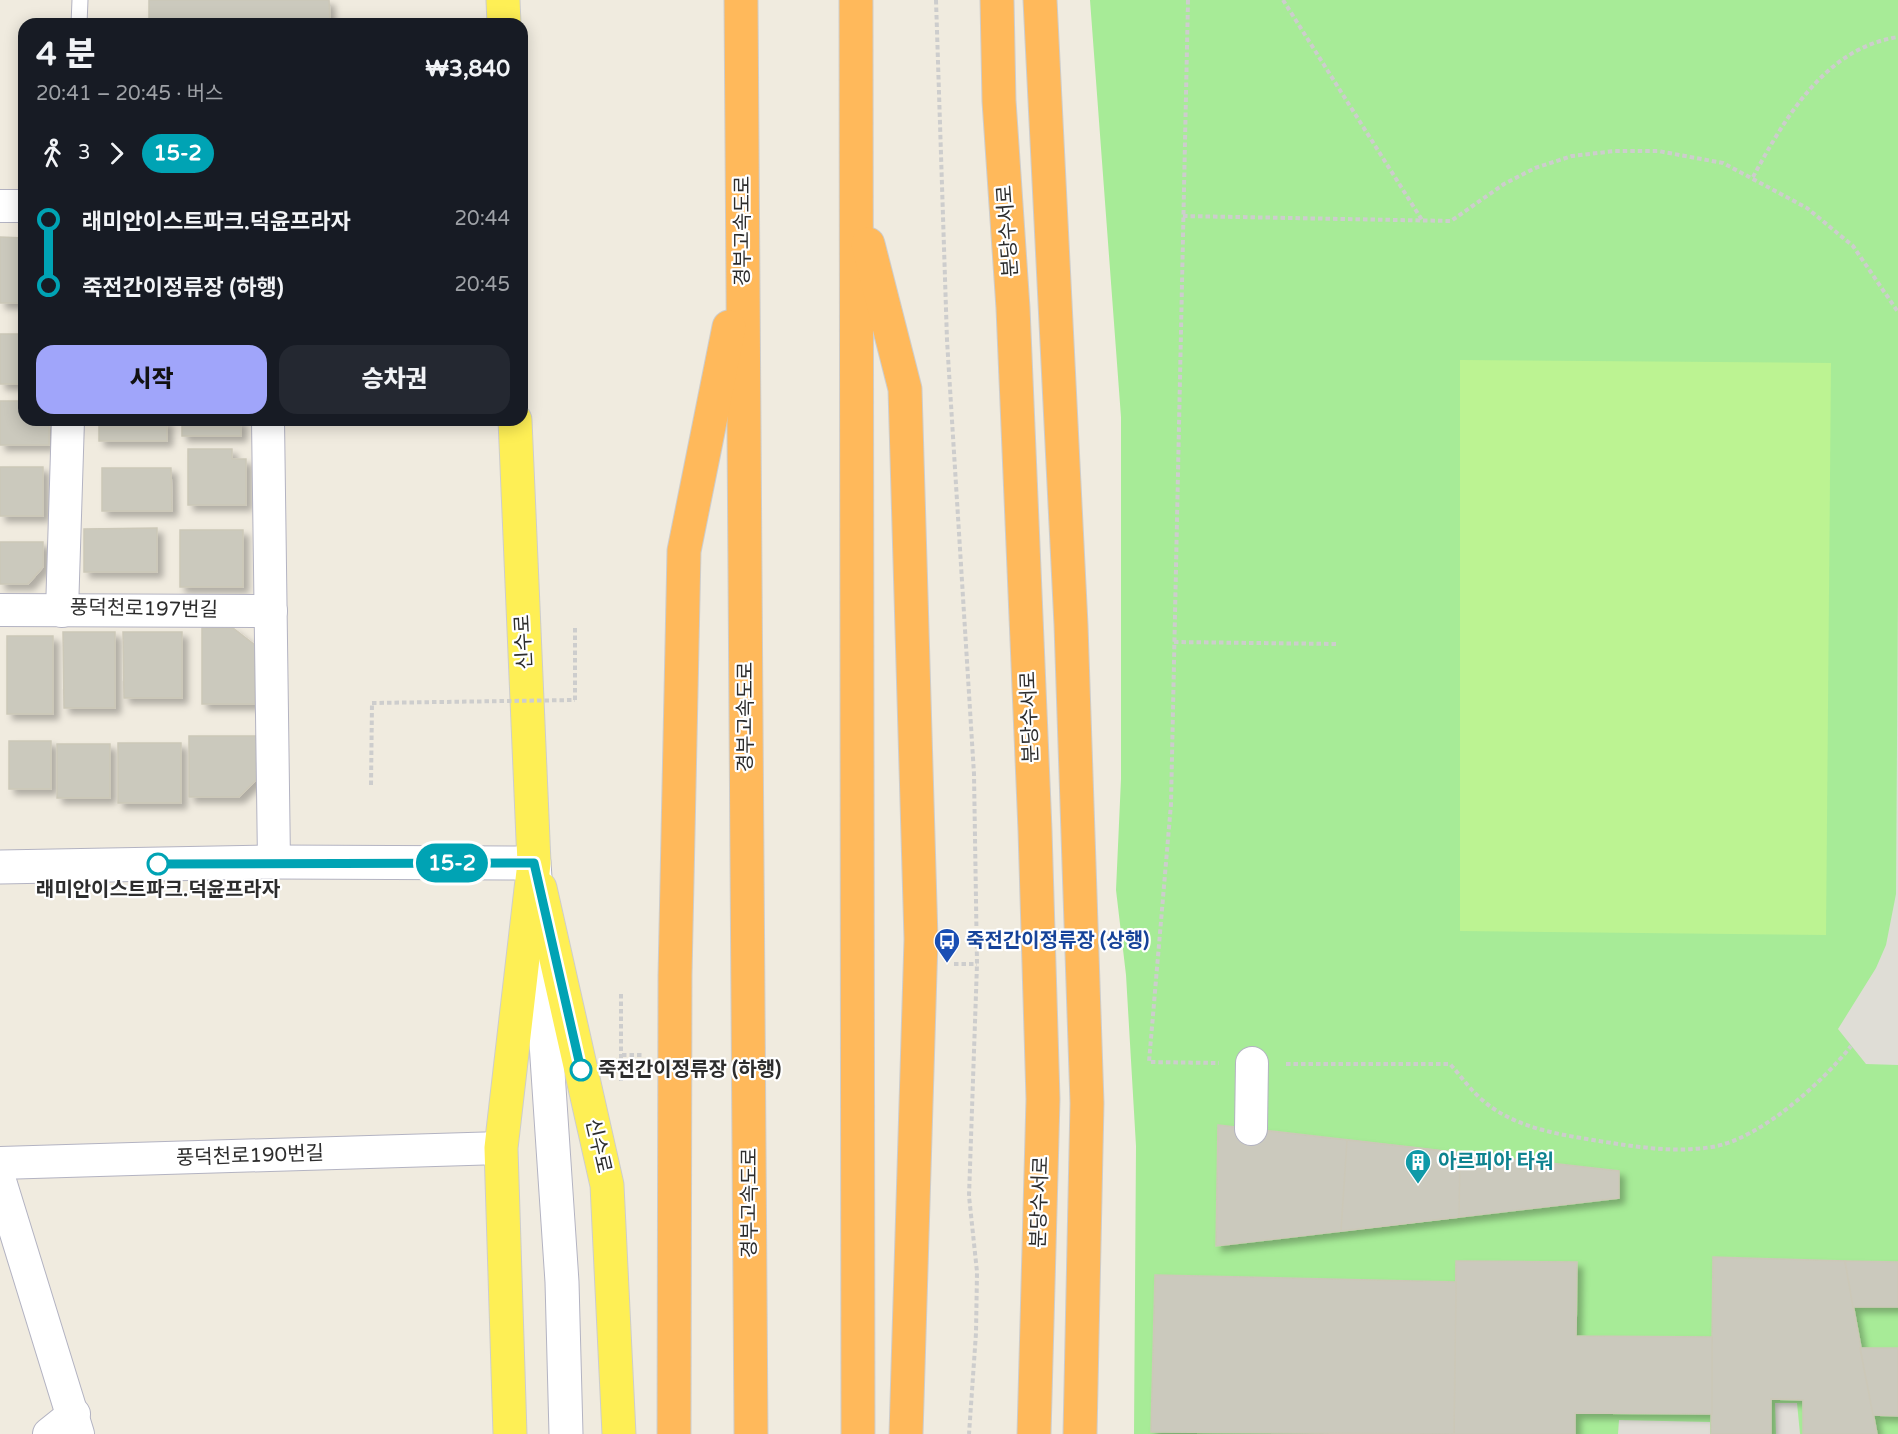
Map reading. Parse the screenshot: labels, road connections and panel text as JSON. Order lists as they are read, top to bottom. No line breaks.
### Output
{"streets":{"highway":["경부고속도로","분당수서로"],"main road":["신수로"],"street":["풍덕천로197번길","풍덕천로190번길"]},"crossings":[["신수로","풍덕천로190번길"]],"places":{"other":["래미안이스트파크.덕윤프라자","죽전간이정류장 (하행)"],"bus stop":["죽전간이정류장 (상행)"],"building":["아르피아 타워"]},"lines":["bus line 15-2"],"page":{"on_map":"15-2","heading":["4 분","20:41 – 20:45 · 버스","₩3,840"],"legs":["3","15-2"],"list":[{"name":"래미안이스트파크.덕윤프라자","value":"20:44"},{"name":"죽전간이정류장 (하행)","value":"20:45"}],"buttons":["시작","승차권"]}}
